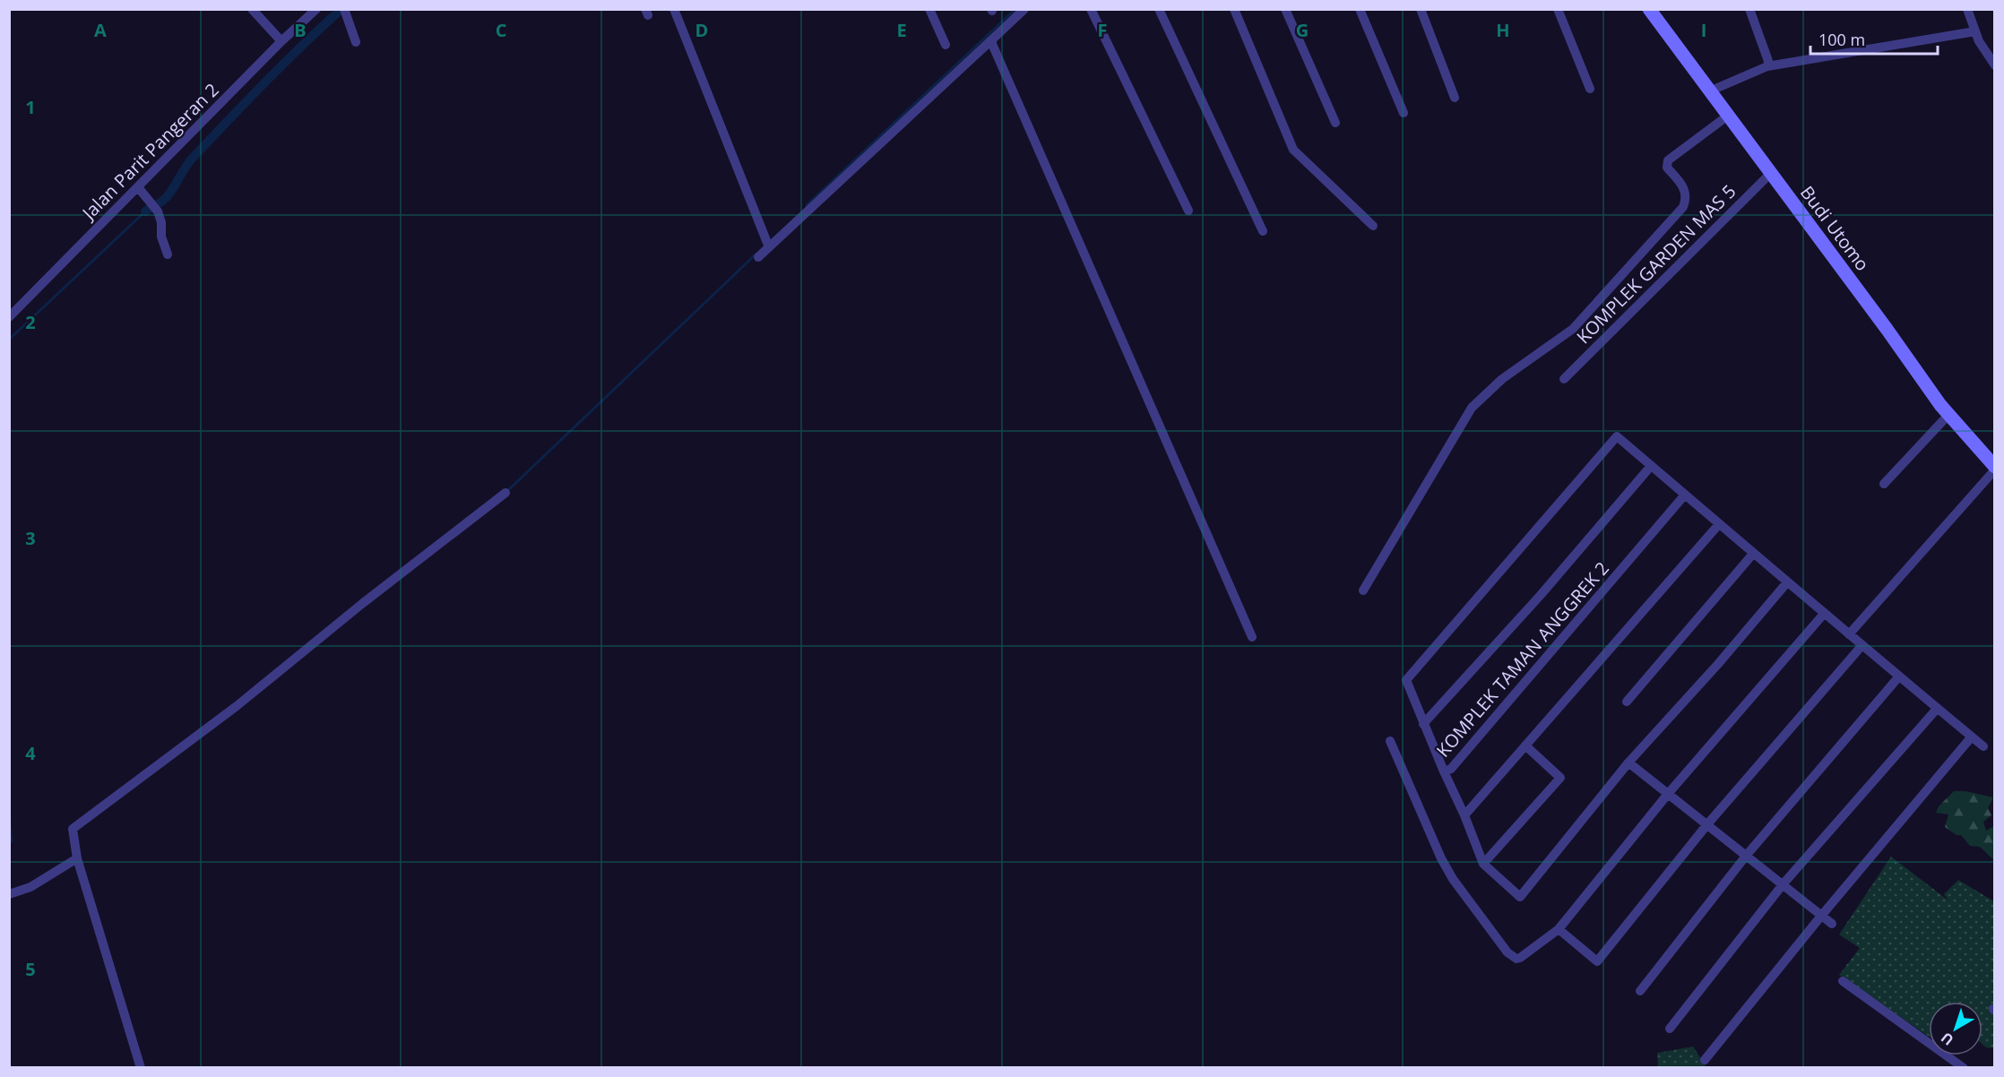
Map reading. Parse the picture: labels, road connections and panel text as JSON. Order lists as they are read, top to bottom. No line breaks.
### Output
{"streets":{"street":["Jalan Parit Pangeran 2","Budi Utomo","KOMPLEK GARDEN MAS 5","KOMPLEK TAMAN ANGGREK 2"]},"crossings":[["Budi Utomo","KOMPLEK GARDEN MAS 5"]],"scale_bar":"100 m","north":"bottom left","grid":{"columns":["A","B","C","D","E","F","G","H","I"],"rows":["1","2","3","4","5"]}}
